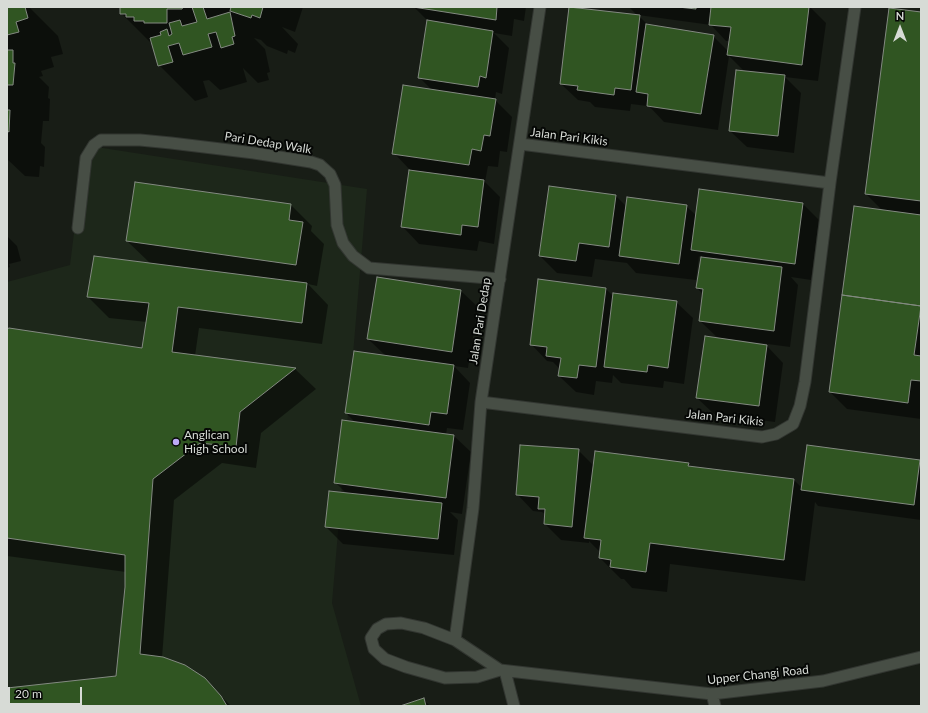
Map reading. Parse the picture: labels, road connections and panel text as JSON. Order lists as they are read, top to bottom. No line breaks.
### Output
{"streets":{"street":["Jalan Pari Kikis","Pari Dedap Walk","Jalan Pari Dedap","Upper Changi Road"]},"crossings":[["Jalan Pari Kikis","Jalan Pari Dedap"],["Pari Dedap Walk","Jalan Pari Dedap"],["Jalan Pari Dedap","Upper Changi Road"]],"places":["Anglican High School"],"scale_bar":"20 m","north":"top"}
